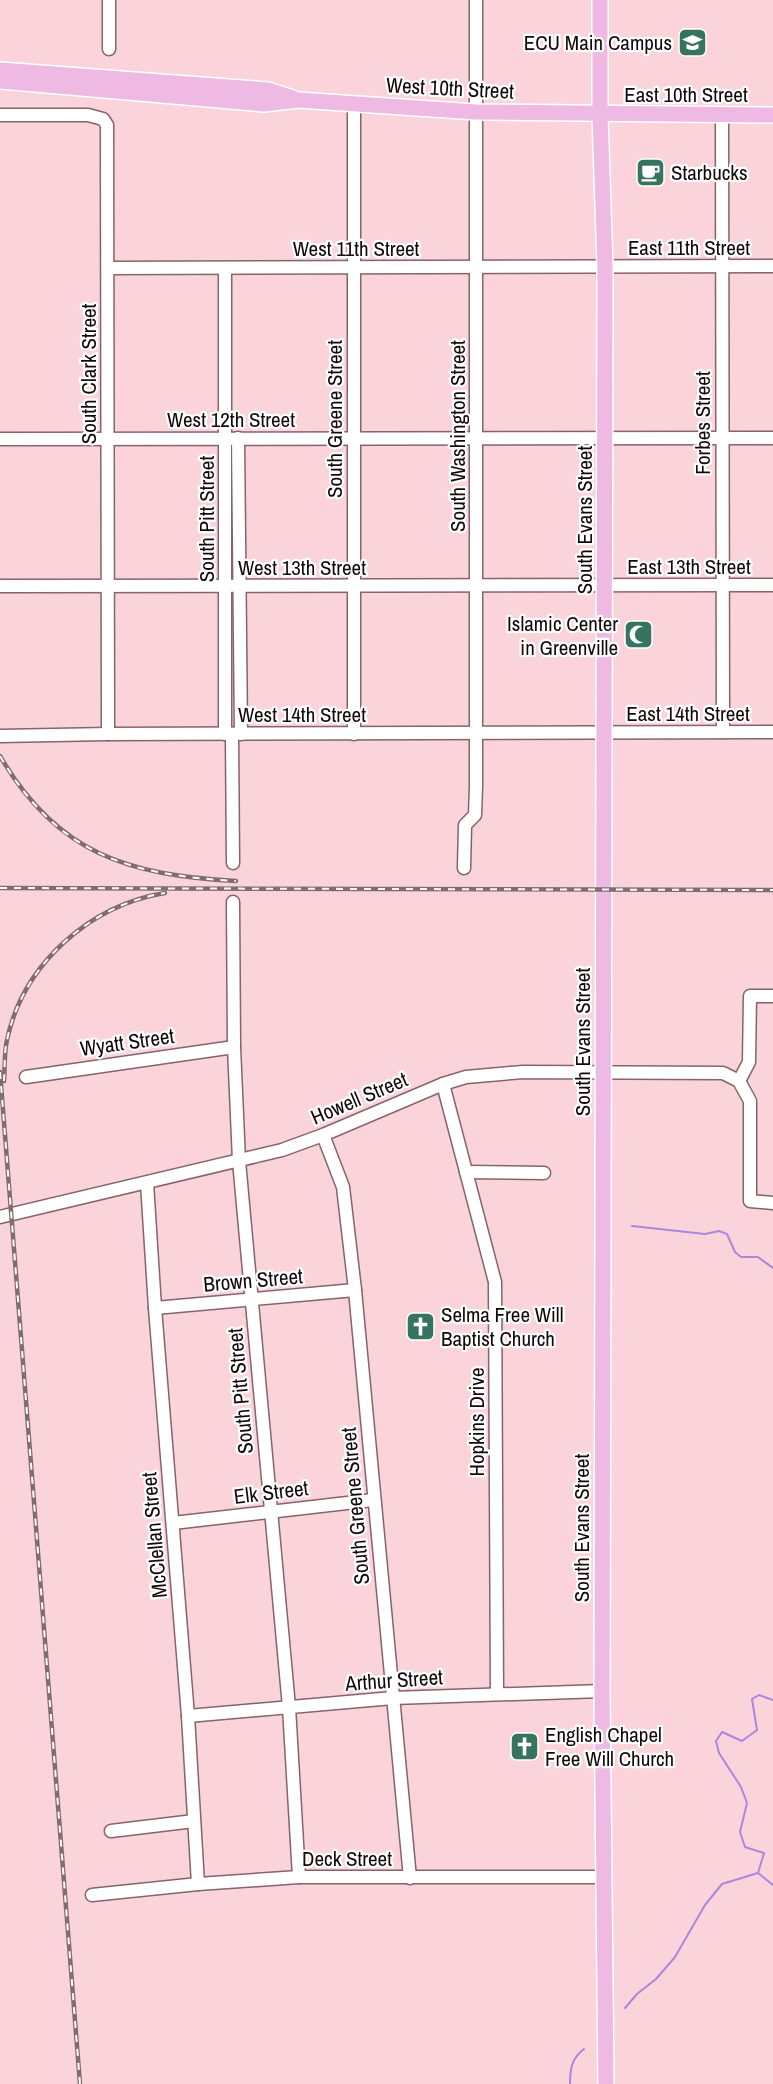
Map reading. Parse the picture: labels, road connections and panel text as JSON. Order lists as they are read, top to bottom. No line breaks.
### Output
{"streets":{"main road":["West 10th Street","East 10th Street","South Evans Street"],"street":["East 11th Street","West 11th Street","South Clark Street","West 12th Street","South Greene Street","Forbes Street","South Washington Street","South Pitt Street","East 13th Street","West 13th Street","East 14th Street","West 14th Street","Wyatt Street","Howell Street","Brown Street","Hopkins Drive","Elk Street","McClellan Street","Arthur Street","Deck Street"]},"crossings":[["West 10th Street","East 10th Street"],["West 10th Street","South Greene Street"],["West 10th Street","South Washington Street"],["West 10th Street","South Evans Street"],["East 10th Street","Forbes Street"],["East 10th Street","South Evans Street"],["East 11th Street","West 11th Street"],["East 11th Street","Forbes Street"],["East 11th Street","South Evans Street"],["West 11th Street","South Clark Street"],["West 11th Street","South Greene Street"],["West 11th Street","South Washington Street"],["West 11th Street","South Pitt Street"],["West 11th Street","South Evans Street"],["South Clark Street","West 12th Street"],["South Clark Street","West 13th Street"],["South Clark Street","West 14th Street"],["West 12th Street","South Greene Street"],["West 12th Street","Forbes Street"],["West 12th Street","South Washington Street"],["West 12th Street","South Pitt Street"],["West 12th Street","South Evans Street"],["South Greene Street","West 13th Street"],["South Greene Street","West 14th Street"],["South Greene Street","Howell Street"],["South Greene Street","Brown Street"],["South Greene Street","Elk Street"],["South Greene Street","Arthur Street"],["South Greene Street","Deck Street"],["Forbes Street","East 13th Street"],["Forbes Street","East 14th Street"],["South Washington Street","West 13th Street"],["South Washington Street","West 14th Street"],["South Pitt Street","West 13th Street"],["South Pitt Street","West 14th Street"],["South Pitt Street","Wyatt Street"],["South Pitt Street","Howell Street"],["South Pitt Street","Brown Street"],["South Pitt Street","Elk Street"],["South Pitt Street","Arthur Street"],["South Pitt Street","Deck Street"],["South Evans Street","East 13th Street"],["South Evans Street","West 13th Street"],["South Evans Street","East 14th Street"],["South Evans Street","West 14th Street"],["South Evans Street","Howell Street"],["South Evans Street","Arthur Street"],["South Evans Street","Deck Street"],["East 13th Street","West 13th Street"],["East 14th Street","West 14th Street"],["Howell Street","Hopkins Drive"],["Howell Street","McClellan Street"],["Brown Street","McClellan Street"],["Hopkins Drive","Arthur Street"],["Elk Street","McClellan Street"],["McClellan Street","Arthur Street"],["McClellan Street","Deck Street"]],"places":{"school or university":["ECU Main Campus"],"cafe":["Starbucks"],"mosque":["Islamic Center in Greenville"],"church":["Selma Free Will Baptist Church","English Chapel Free Will Church"]}}
